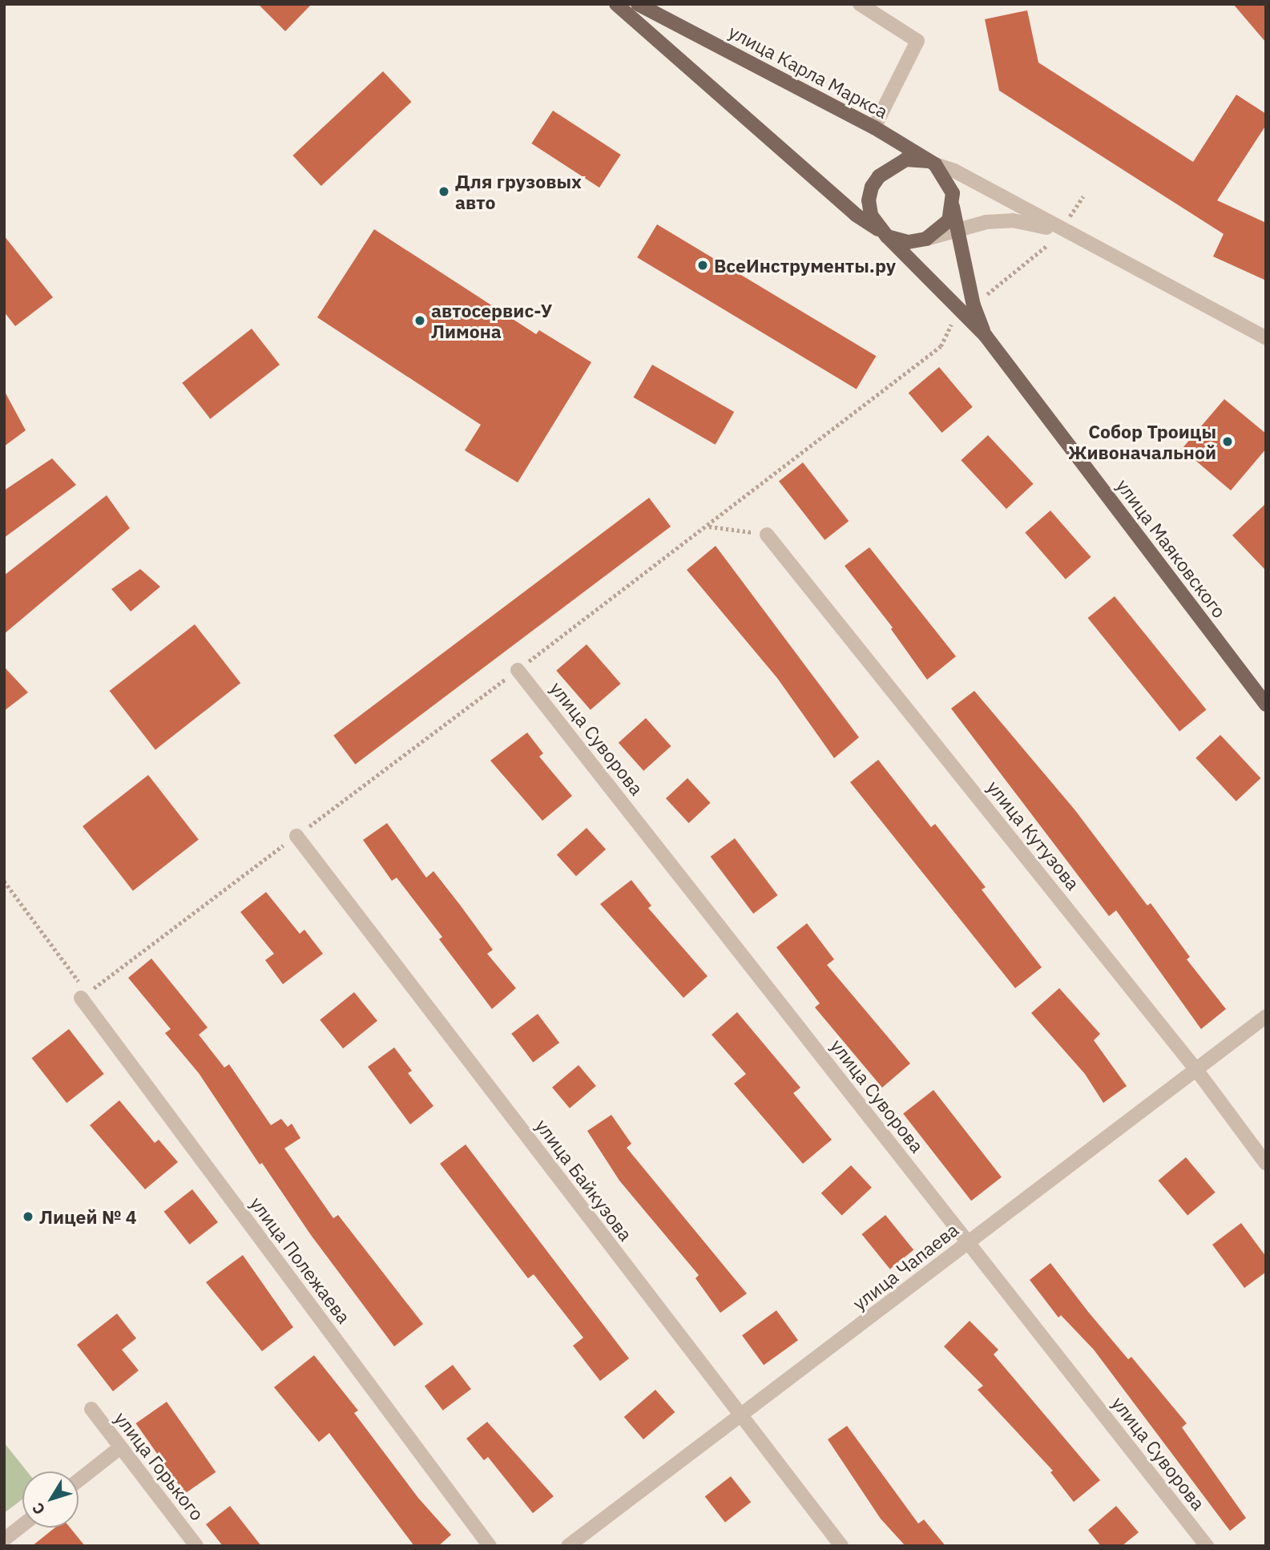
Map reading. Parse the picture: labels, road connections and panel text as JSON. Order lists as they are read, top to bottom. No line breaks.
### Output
{"streets":{"main road":["улица Карла Маркса","улица Маяковского"],"street":["улица Суворова","улица Кутузова","улица Байкузова","улица Полежаева","улица Чапаева","улица Горького"]},"crossings":[["улица Карла Маркса","улица Маяковского"],["улица Суворова","улица Чапаева"],["улица Кутузова","улица Чапаева"],["улица Байкузова","улица Чапаева"]],"places":["Для грузовых авто","ВсеИнструменты.ру","автосервис-У Лимона","Собор Троицы Живоначальной","Лицей № 4"],"north":"bottom left"}
